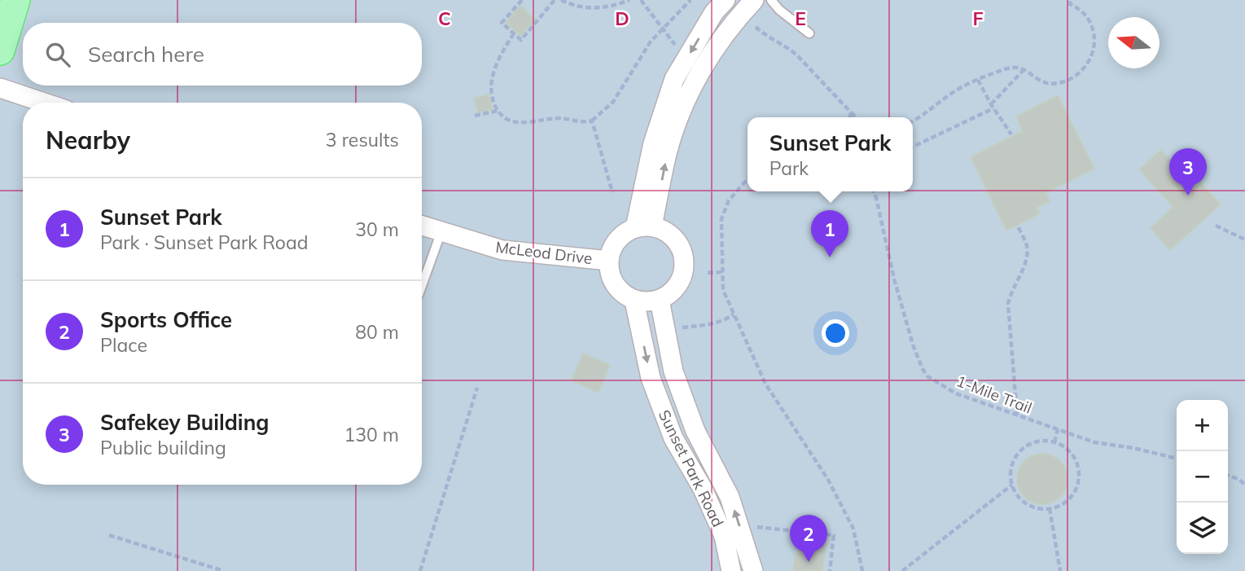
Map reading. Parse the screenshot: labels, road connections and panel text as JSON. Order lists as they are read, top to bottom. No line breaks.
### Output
{"streets":{"street":["McLeod Drive","Sunset Park Road"],"path":["1-Mile Trail"]},"crossings":[["McLeod Drive","Sunset Park Road"]],"north":"left","page":{"search":"Search here","heading":["Nearby","3 results"],"popup":["Sunset Park","Park"],"pins":["3","1","2"],"list":[{"mark":"1","name":"Sunset Park","note":"Park · Sunset Park Road","value":"30 m"},{"mark":"2","name":"Sports Office","note":"Place","value":"80 m"},{"mark":"3","name":"Safekey Building","note":"Public building","value":"130 m"}],"map_buttons":["+","−"]},"grid":{"columns":["C","D","E","F"]}}
